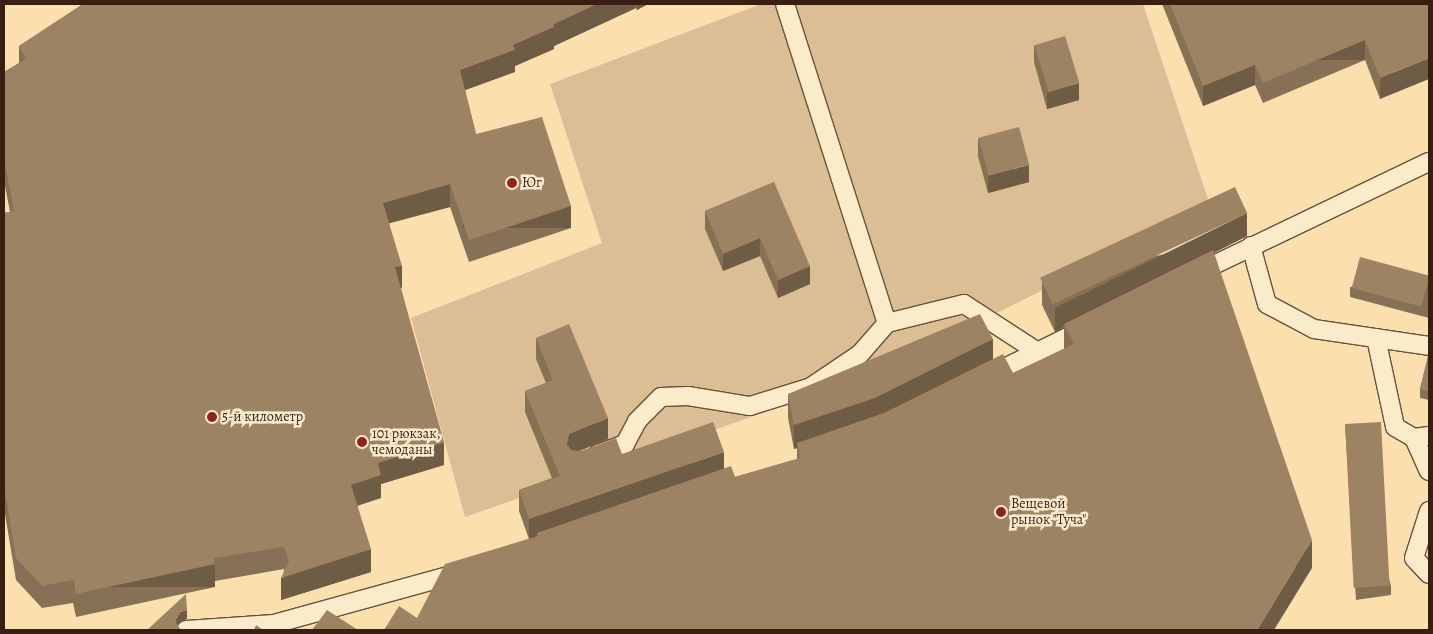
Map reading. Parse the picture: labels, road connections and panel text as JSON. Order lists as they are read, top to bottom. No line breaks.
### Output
{"places":["Юг","5-й километр","101 рюкзак, чемоданы","Вещевой рынок \"Туча\""]}
